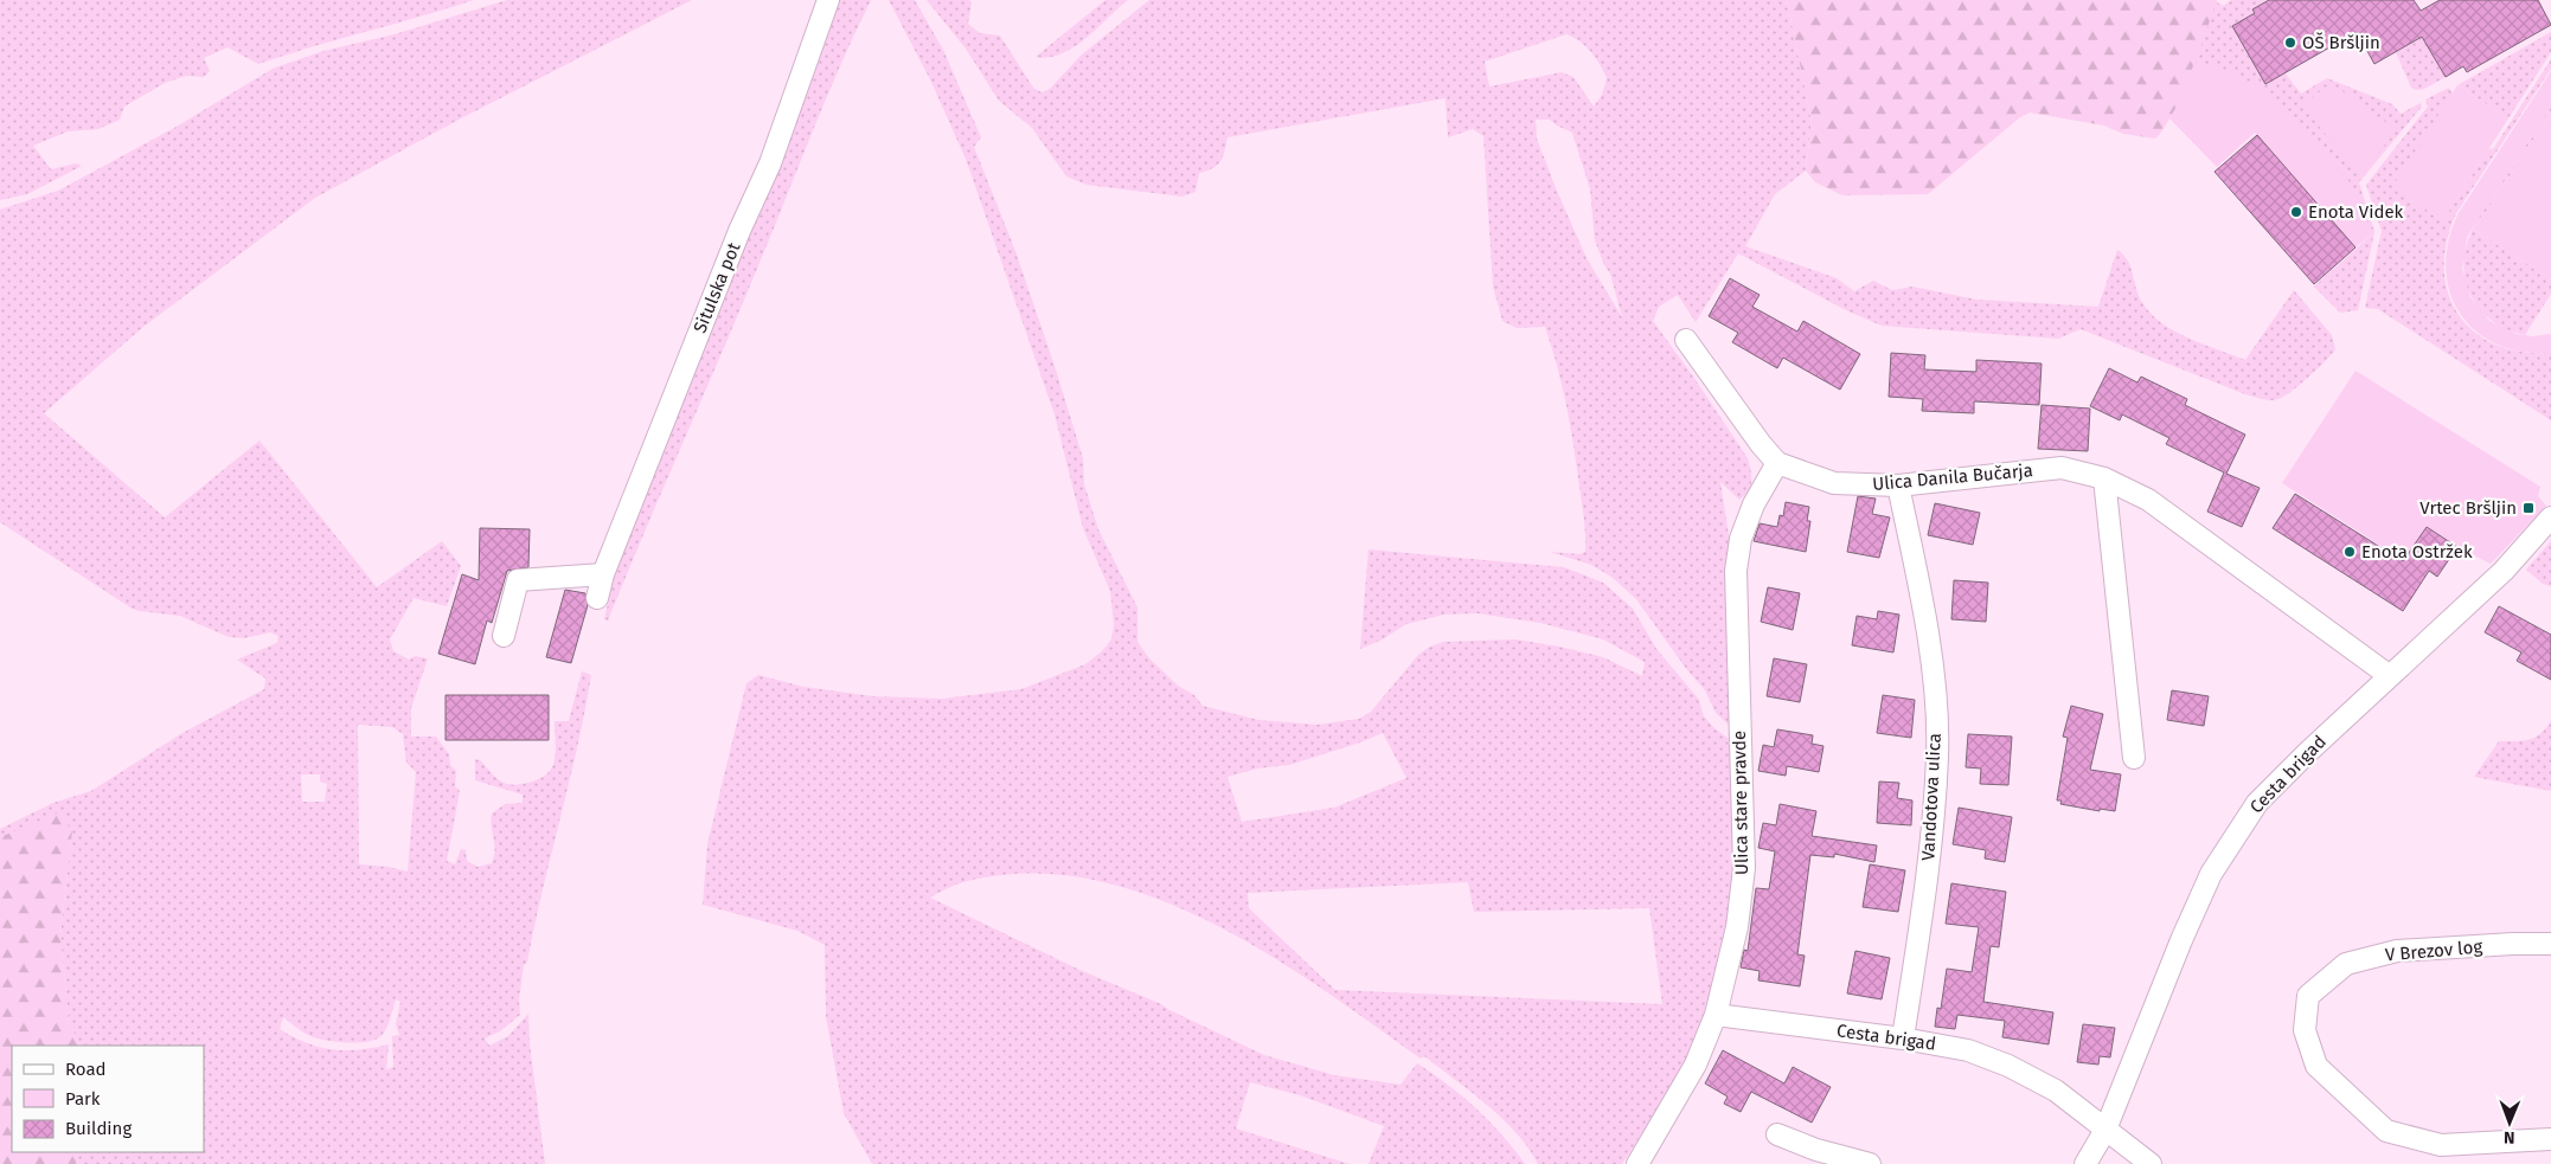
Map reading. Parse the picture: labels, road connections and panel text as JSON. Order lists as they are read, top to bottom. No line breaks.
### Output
{"streets":{"street":["Situlska pot","Ulica Danila Bučarja","Cesta brigad","Vandotova ulica","Ulica stare pravde","V Brezov log"]},"crossings":[["Ulica Danila Bučarja","Cesta brigad"],["Ulica Danila Bučarja","Vandotova ulica"],["Ulica Danila Bučarja","Ulica stare pravde"],["Cesta brigad","Vandotova ulica"],["Cesta brigad","Ulica stare pravde"]],"places":{"other":["OŠ Bršljin","Enota Videk","Enota Ostržek"],"transit":["Vrtec Bršljin"]},"legend":["Road","Park","Building"],"north":"bottom"}
